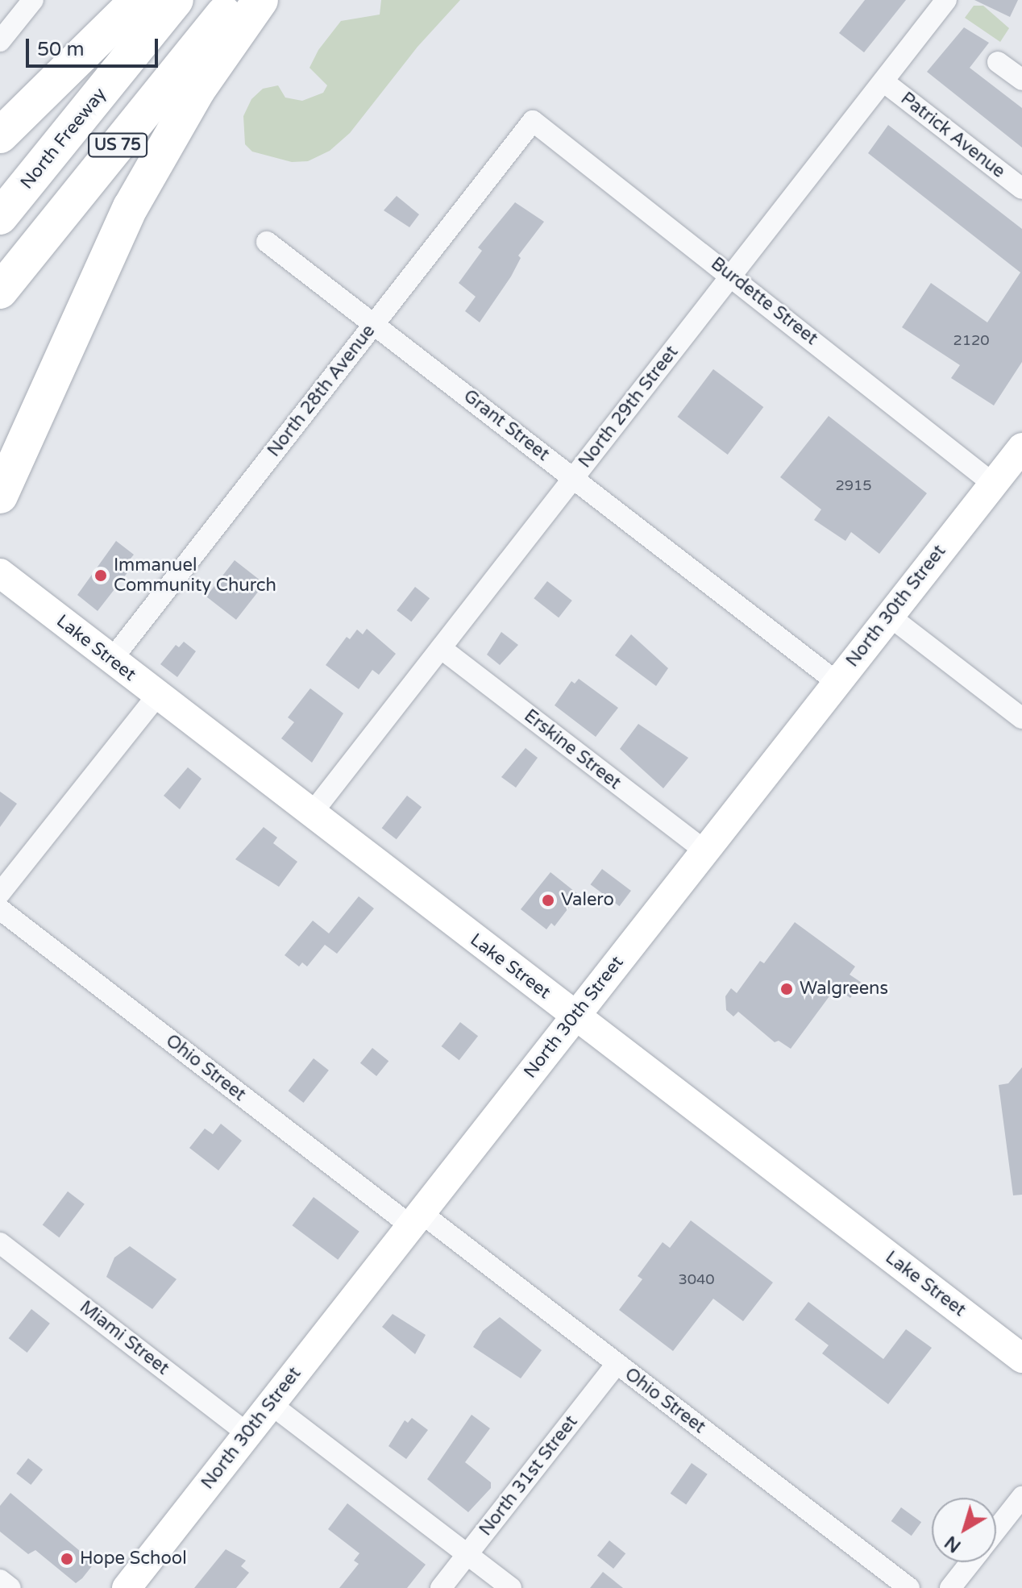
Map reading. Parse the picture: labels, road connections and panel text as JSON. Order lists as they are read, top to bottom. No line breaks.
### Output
{"streets":{"highway":["North Freeway","US 75"],"main road":["North 30th Street","Lake Street"],"street":["Patrick Avenue","Burdette Street","North 28th Avenue","North 29th Street","Grant Street","Erskine Street","Ohio Street","Miami Street","North 31st Street"]},"crossings":[["Patrick Avenue","North 29th Street"],["Burdette Street","North 28th Avenue"],["Burdette Street","North 29th Street"],["Burdette Street","North 30th Street"],["North 28th Avenue","Grant Street"],["North 28th Avenue","Lake Street"],["North 29th Street","Grant Street"],["North 29th Street","Lake Street"],["North 29th Street","Erskine Street"],["Grant Street","North 30th Street"],["North 30th Street","Lake Street"],["North 30th Street","Erskine Street"],["North 30th Street","Ohio Street"],["North 30th Street","Miami Street"],["Ohio Street","North 31st Street"]],"places":["Immanuel Community Church","Valero","Walgreens","Hope School"],"house_numbers":["2120","2915","3040"],"scale_bar":"50 m","north":"bottom left"}
